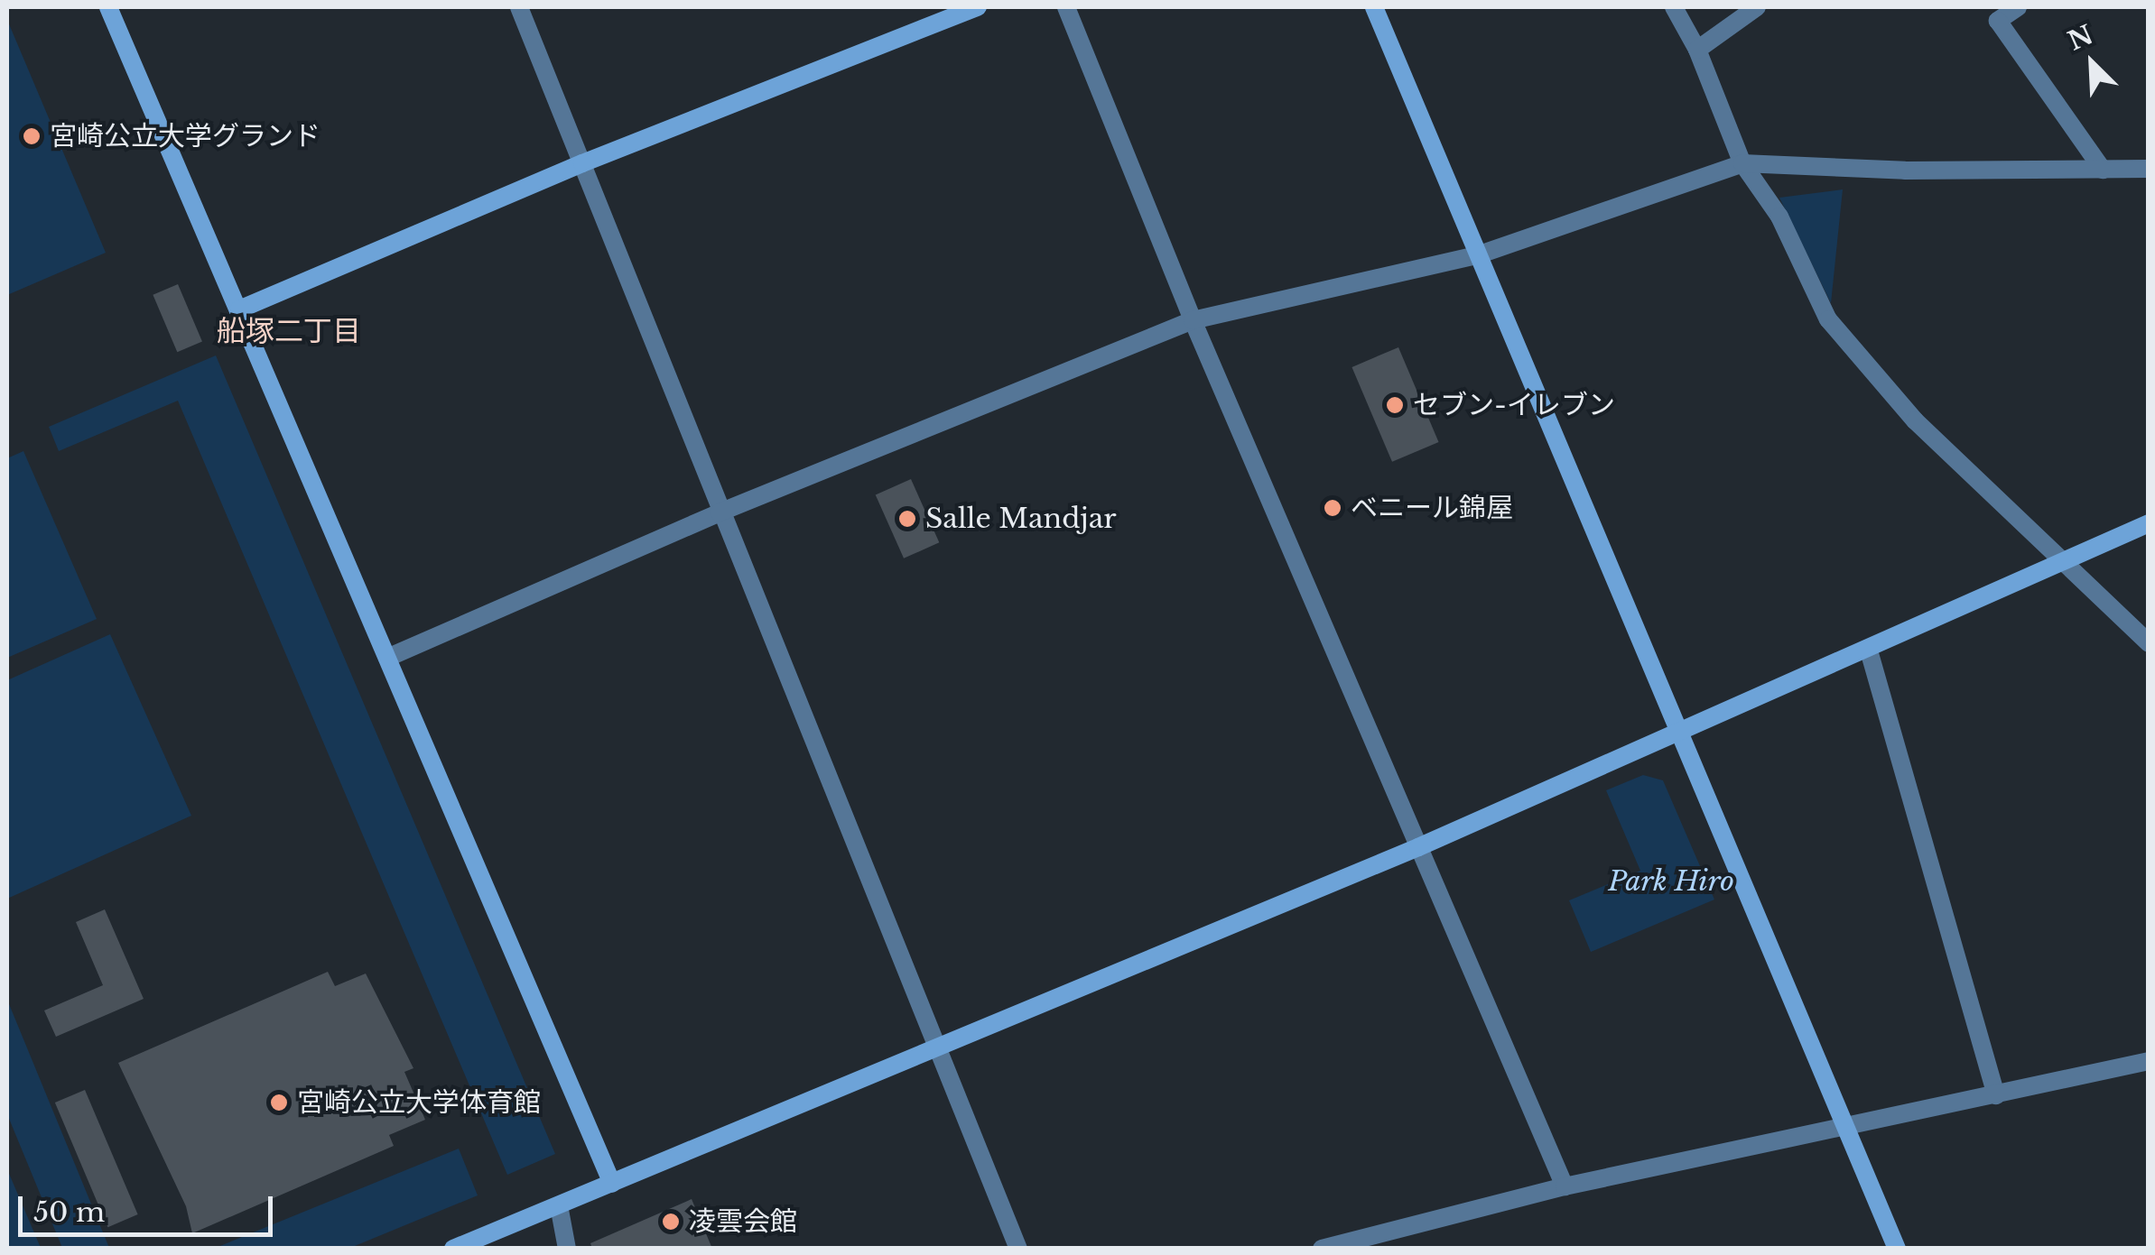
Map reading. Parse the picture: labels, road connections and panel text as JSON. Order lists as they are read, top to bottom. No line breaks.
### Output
{"districts":["船塚二丁目"],"parks":["Park Hiro"],"places":["宮崎公立大学グランド","セブン-イレブン","ベニール錦屋","Salle Mandjar","宮崎公立大学体育館","凌雲会館"],"scale_bar":"50 m","north":"top left"}
